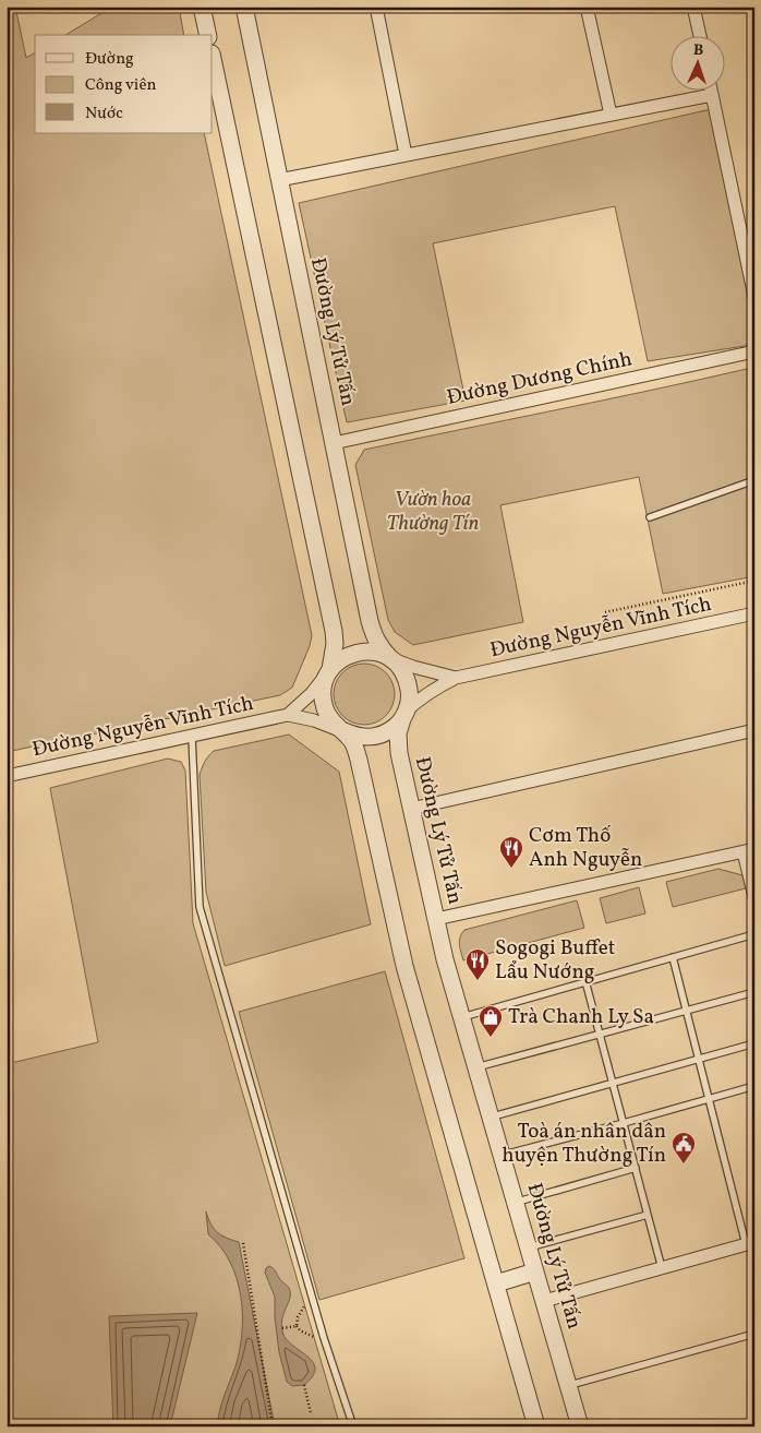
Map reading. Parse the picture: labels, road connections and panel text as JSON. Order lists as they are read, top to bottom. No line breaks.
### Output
{"streets":{"street":["Đường Lý Tử Tấn","Đường Dương Chính","Đường Nguyễn Vĩnh Tích"]},"crossings":[["Đường Lý Tử Tấn","Đường Dương Chính"]],"parks":["Vườn hoa Thường Tín"],"places":{"restaurant":["Cơm Thố Anh Nguyễn","Sogogi Buffet Lẩu Nướng"],"shop":["Trà Chanh Ly Sa"],"public building":["Toà án nhân dân huyện Thường Tín"]},"legend":["Đường","Công viên","Nước"],"north":"top"}
